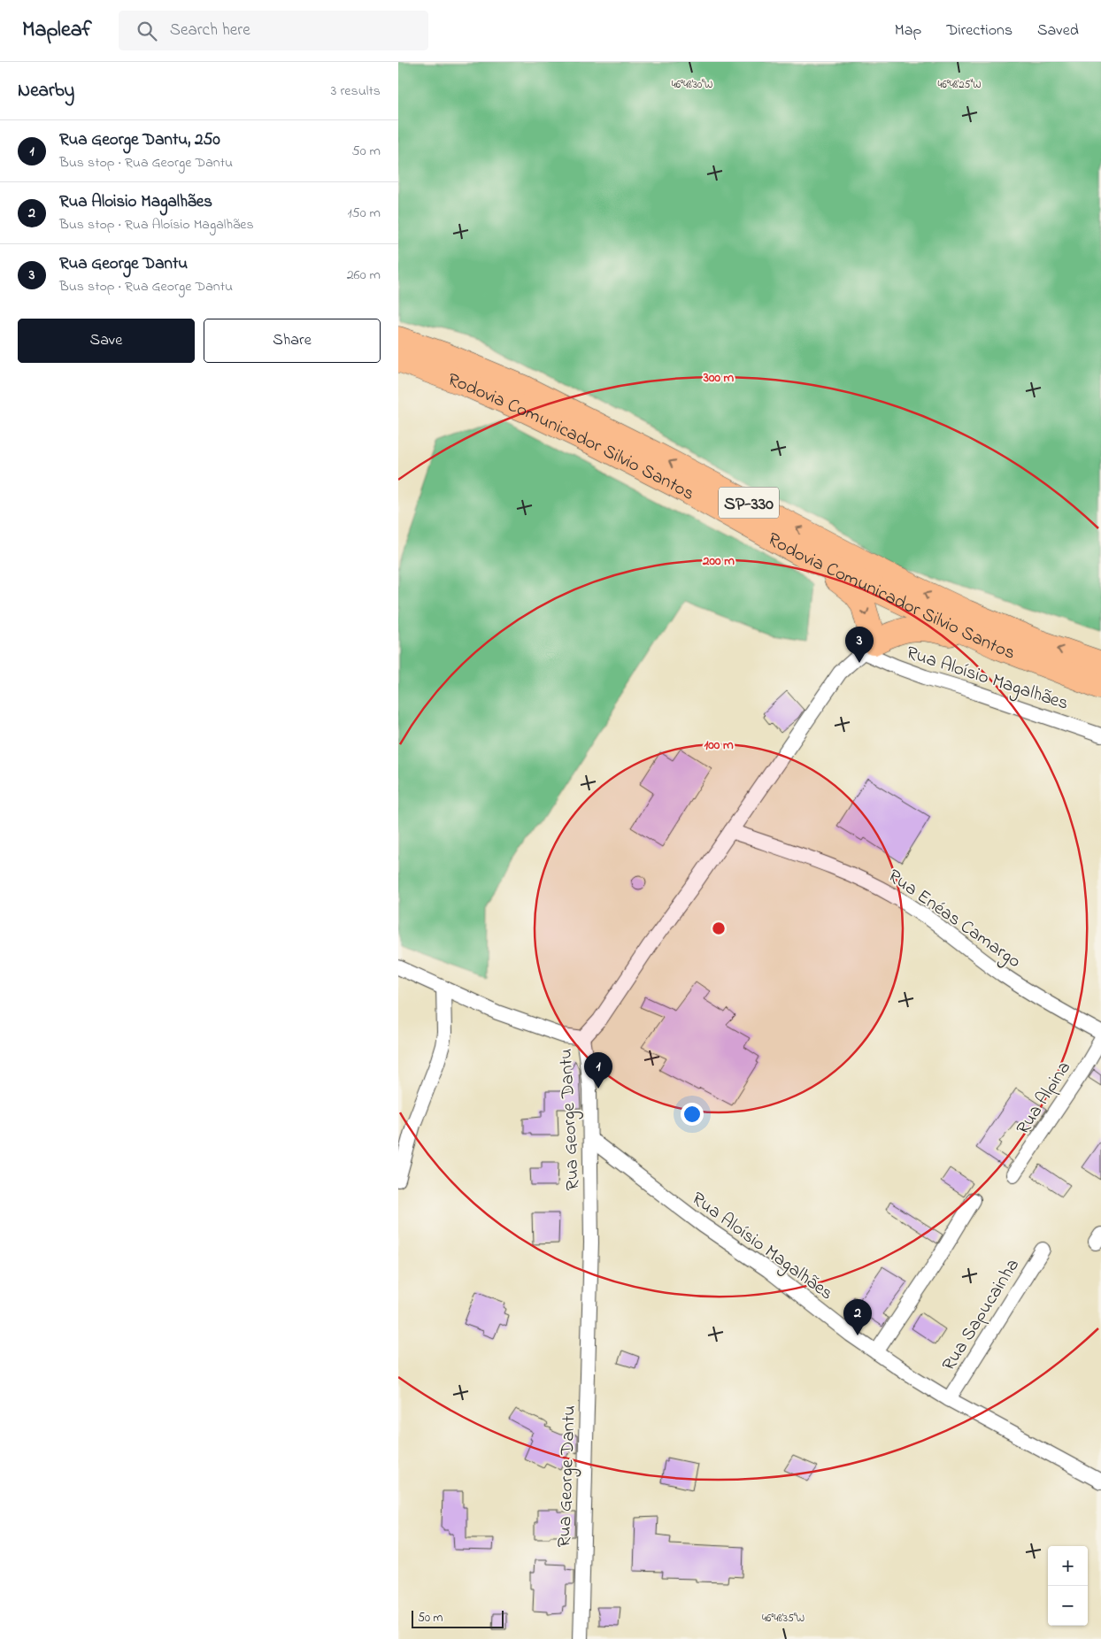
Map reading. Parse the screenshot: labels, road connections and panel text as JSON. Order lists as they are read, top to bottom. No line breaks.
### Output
{"streets":{"highway":["Rodovia Comunicador Silvio Santos","SP-330"],"street":["Rua Aloísio Magalhães","Rua Enéas Camargo","Rua Alpina","Rua George Dantu","Rua Sapucainha"]},"crossings":[["Rua Aloísio Magalhães","Rua George Dantu"],["Rua Aloísio Magalhães","Rua Sapucainha"],["Rua Enéas Camargo","Rua George Dantu"]],"scale_bar":"50 m","page":{"header":"Mapleaf","search":"Search here","nav":["Map","Directions","Saved"],"heading":["Nearby","3 results"],"list":[{"mark":"1","name":"Rua George Dantu, 250","note":"Bus stop · Rua George Dantu","value":"50 m"},{"mark":"2","name":"Rua Aloisio Magalhães","note":"Bus stop · Rua Aloísio Magalhães","value":"150 m"},{"mark":"3","name":"Rua George Dantu","note":"Bus stop · Rua George Dantu","value":"260 m"}],"buttons":["Save","Share"],"pins":["3","1","2"],"map_buttons":["+","−"],"scale":"50 m"},"coordinates":["46°48'30\"W","46°48'25\"W","46°48'35\"W"],"rings":["300 m","200 m","100 m"]}
